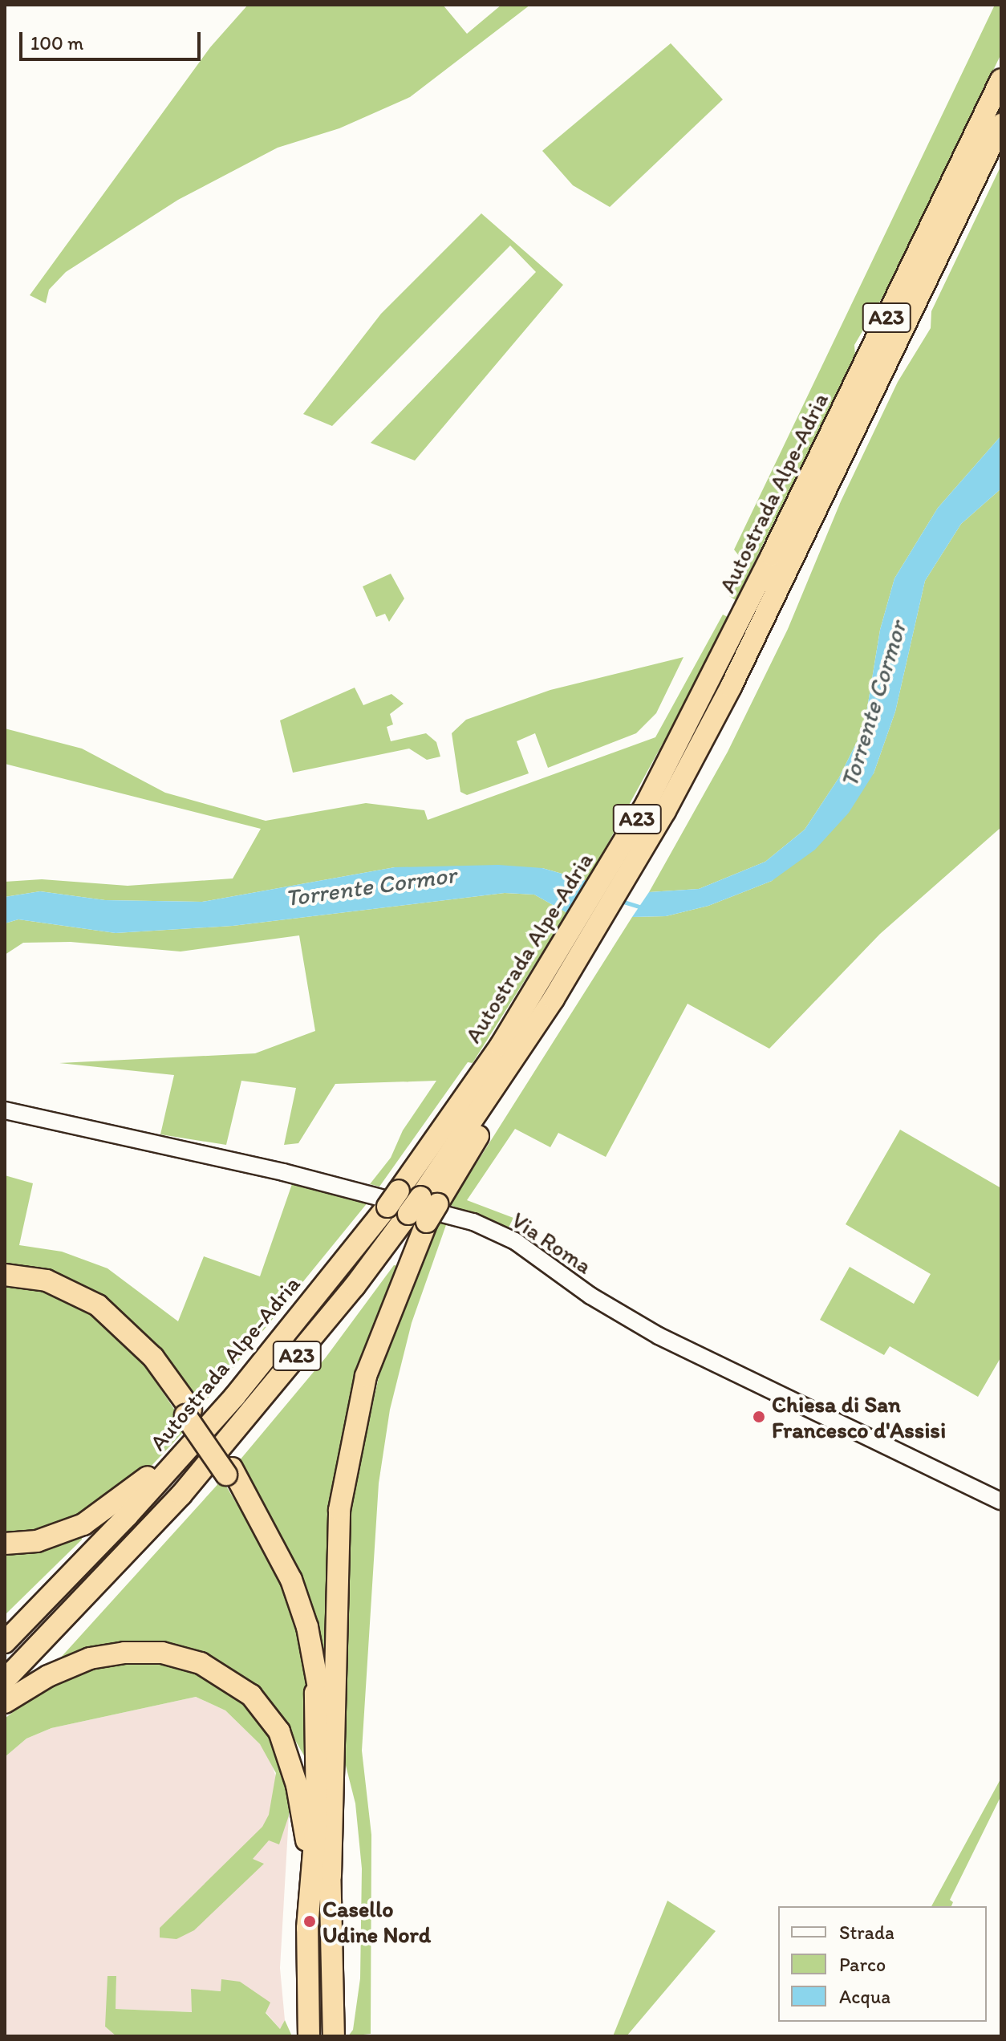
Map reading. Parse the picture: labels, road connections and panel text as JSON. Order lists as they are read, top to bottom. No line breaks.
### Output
{"streets":{"highway":["A23","Autostrada Alpe-Adria"],"street":["Via Roma"]},"water":["Torrente Cormor"],"places":["Chiesa di San Francesco d'Assisi","Casello Udine Nord"],"legend":["Strada","Parco","Acqua"],"scale_bar":"100 m"}
